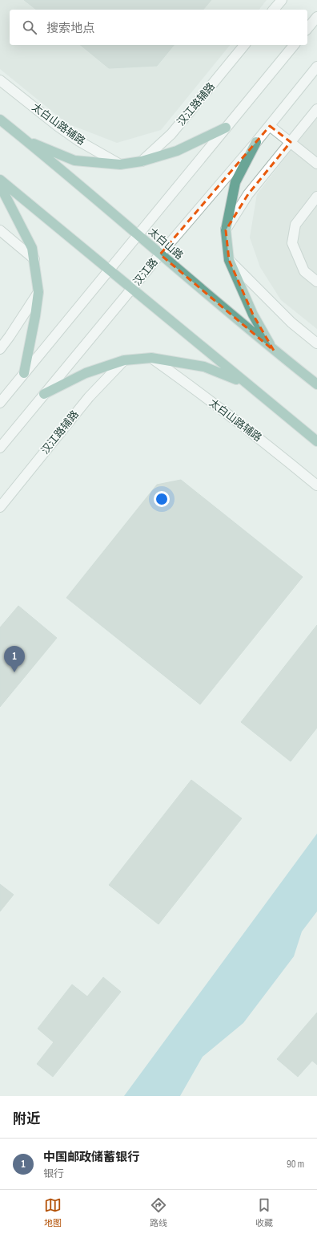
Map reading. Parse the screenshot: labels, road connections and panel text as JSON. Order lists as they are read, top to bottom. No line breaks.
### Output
{"streets":{"main road":["太白山路"],"street":["汉江路辅路","太白山路辅路","汉江路"]},"crossings":[["太白山路","汉江路"]],"page":{"search":"搜索地点","pins":"1","heading":"附近","list":[{"mark":"1","name":"中国邮政储蓄银行","note":"银行","value":"90 m"}],"nav":["地图","路线","收藏"]}}
